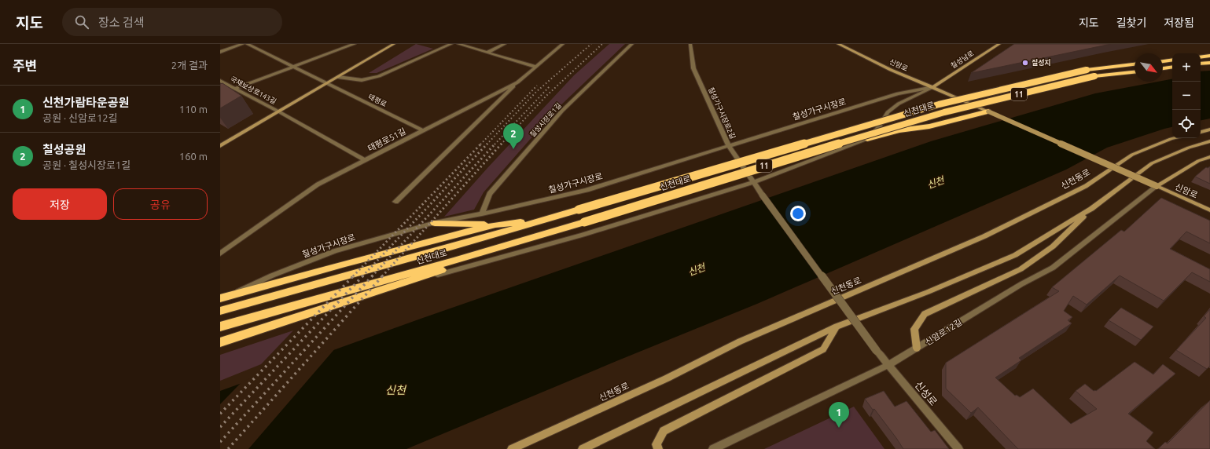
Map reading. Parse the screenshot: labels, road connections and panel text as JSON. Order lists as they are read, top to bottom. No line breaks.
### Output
{"streets":{"highway":["11","신천대로"],"main road":["칠성남로","신암로","신천동로"],"street":["국채보상로143길","태평로","칠성가구시장로","칠성가구시장로2길","칠성시장로1길","태평로51길","신암로12길","신성로"]},"crossings":[["칠성남로","신암로"],["칠성남로","칠성가구시장로"],["신암로","칠성가구시장로"],["신암로","신암로12길"],["태평로","태평로51길"],["칠성가구시장로","칠성가구시장로2길"],["칠성가구시장로","칠성시장로1길"],["칠성가구시장로2길","신성로"],["신암로12길","신성로"]],"water":["신천"],"places":["질성지"],"north":"bottom right","page":{"header":"지도","search":"장소 검색","nav":["지도","길찾기","저장됨"],"heading":["주변","2개 결과"],"map_buttons":["+","−"],"list":[{"mark":"1","name":"신천가람타운공원","note":"공원 · 신암로12길","value":"110 m"},{"mark":"2","name":"칠성공원","note":"공원 · 칠성시장로1길","value":"160 m"}],"pins":["2","1"],"buttons":["저장","공유"]}}
